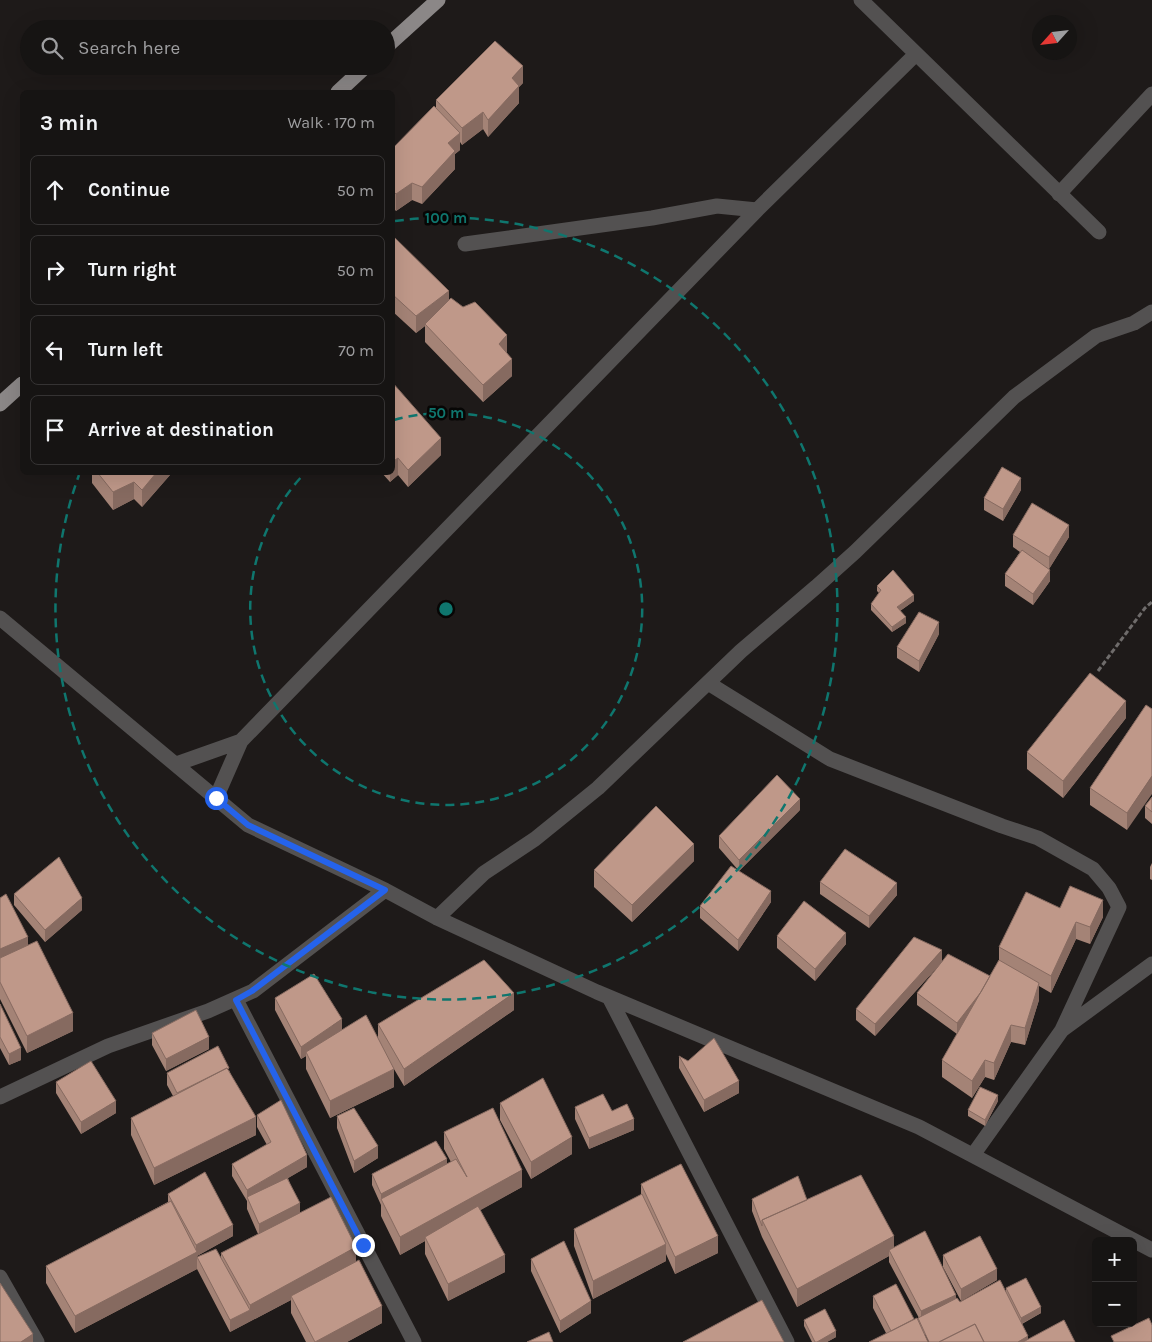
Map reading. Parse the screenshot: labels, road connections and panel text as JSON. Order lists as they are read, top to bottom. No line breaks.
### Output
{"north":"bottom left","page":{"search":"Search here","heading":["3 min","Walk · 170 m"],"list":[["Continue","50 m"],["Turn right","50 m"],["Turn left","70 m"],"Arrive at destination"],"map_buttons":["+","−"]},"rings":["100 m","50 m"]}
